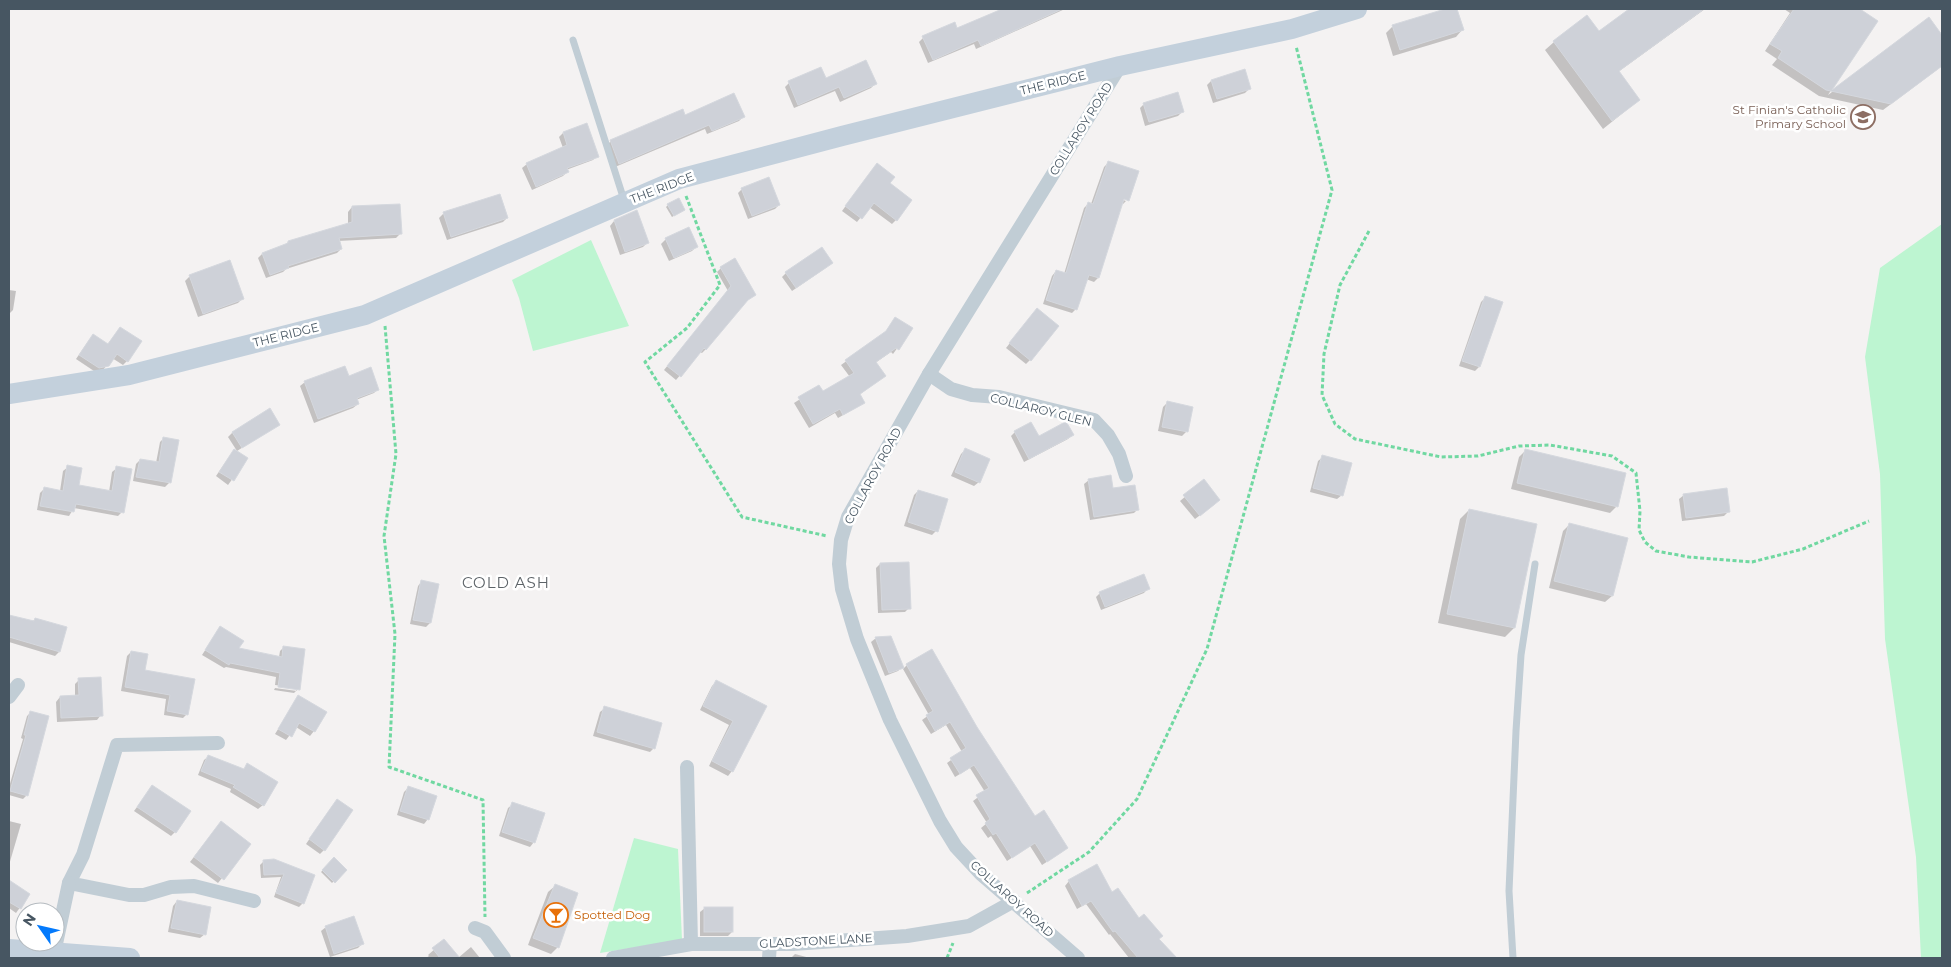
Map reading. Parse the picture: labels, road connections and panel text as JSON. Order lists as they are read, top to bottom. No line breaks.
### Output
{"streets":{"street":["THE RIDGE","COLLAROY ROAD","COLLAROY GLEN","GLADSTONE LANE"]},"crossings":[["THE RIDGE","COLLAROY ROAD"],["COLLAROY ROAD","COLLAROY GLEN"],["COLLAROY ROAD","GLADSTONE LANE"]],"districts":["COLD ASH"],"places":{"school or university":["St Finian's Catholic Primary School"],"bar":["Spotted Dog"]},"north":"top left"}
